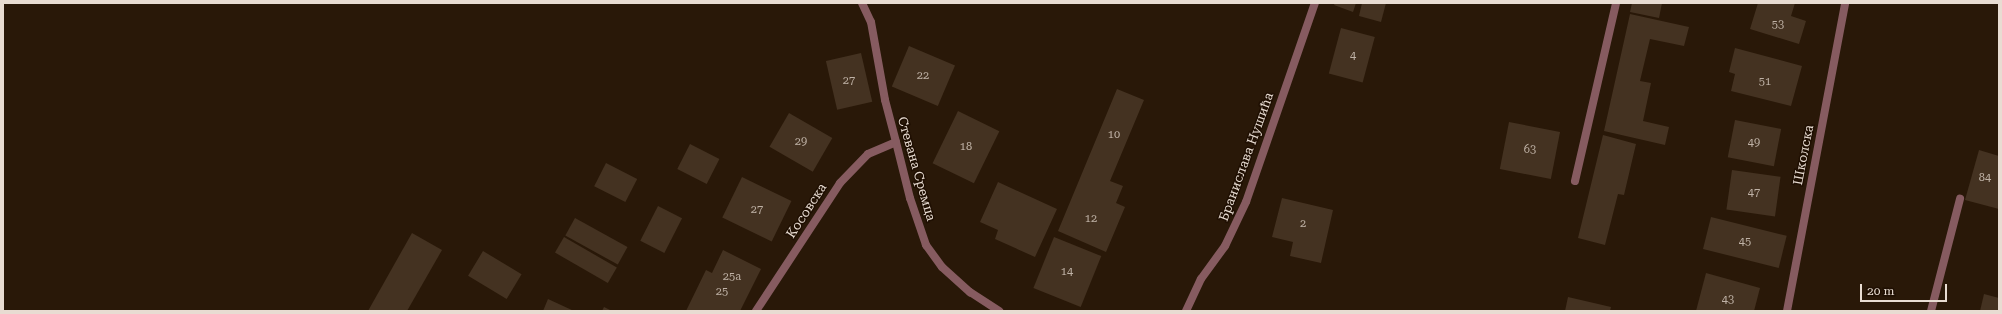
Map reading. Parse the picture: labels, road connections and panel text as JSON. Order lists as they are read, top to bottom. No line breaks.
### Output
{"streets":{"street":["Школска","Бранислава Нушића","Стевана Сремца","Косовска"]},"crossings":[["Стевана Сремца","Косовска"]],"house_numbers":["53","4","22","27","51","10","29","49","18","63","84","47","27","12","2","45","14","25a","25","43"],"scale_bar":"20 m"}
